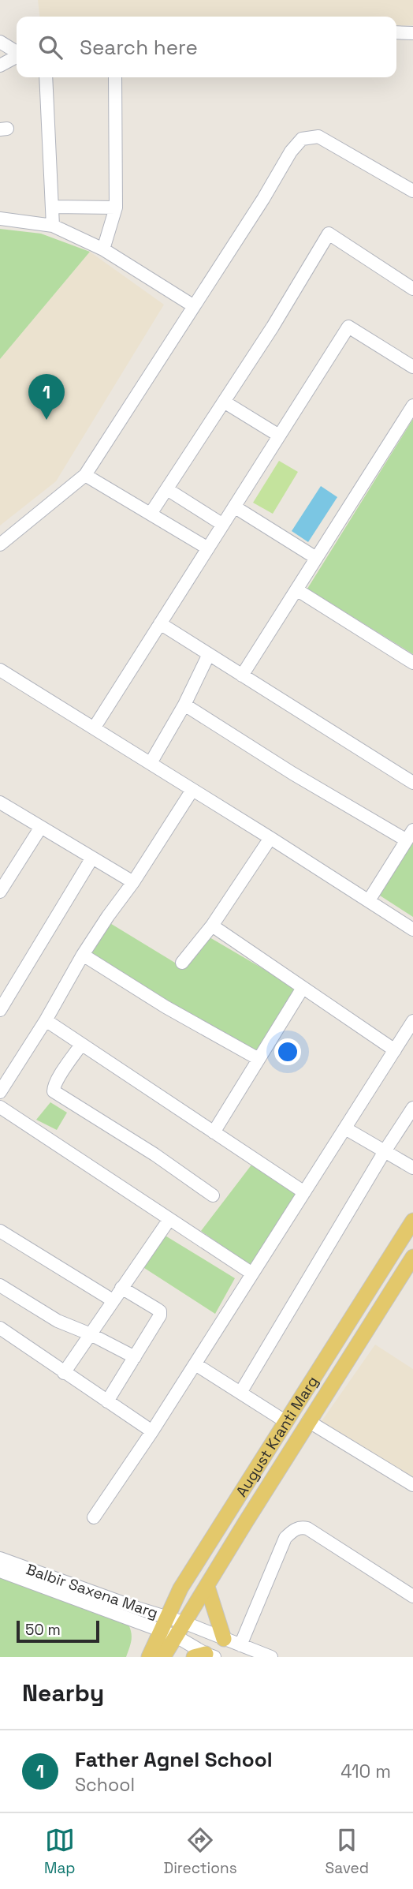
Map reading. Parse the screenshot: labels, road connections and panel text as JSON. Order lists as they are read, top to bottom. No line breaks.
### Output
{"streets":{"main road":["August Kranti Marg"],"street":["Balbir Saxena Marg"]},"crossings":[["August Kranti Marg","Balbir Saxena Marg"]],"scale_bar":"50 m","page":{"search":"Search here","pins":"1","scale":"50 m","heading":"Nearby","list":[{"mark":"1","name":"Father Agnel School","note":"School","value":"410 m"}],"nav":["Map","Directions","Saved"]}}
